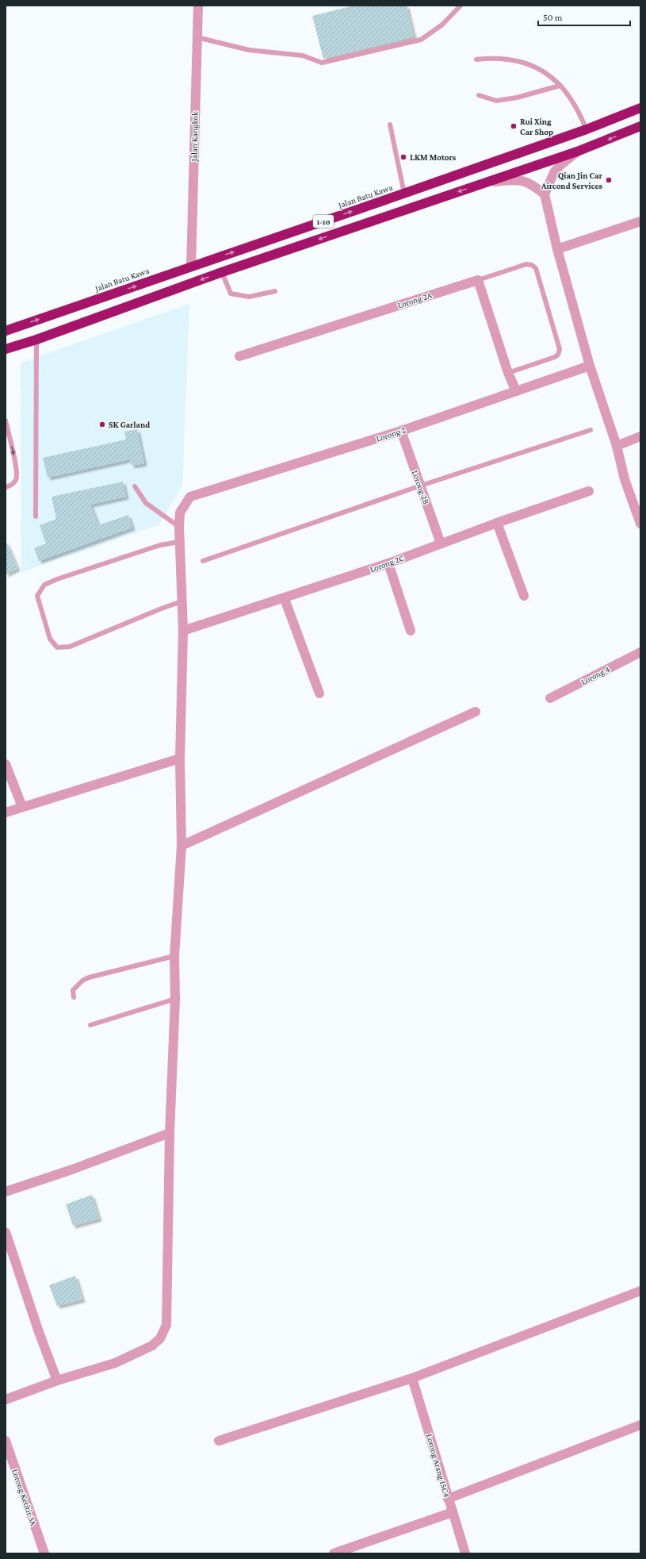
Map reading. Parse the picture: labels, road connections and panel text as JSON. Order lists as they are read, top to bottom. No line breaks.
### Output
{"streets":{"highway":["Jalan Batu Kawa","1-10"],"street":["Jalan Kangkok","Lorong 2A","Lorong 2","Lorong 2B","Lorong 2C","Lorong 4","Lorong Arang 15C4","Lorong Ketitir 3A"]},"crossings":[["Jalan Kangkok","Jalan Batu Kawa"],["Lorong 2","Lorong 2B"],["Lorong 2B","Lorong 2C"]],"places":["Rui Xing Car Shop","LKM Motors","Qian Jin Car Aircond Services","SK Garland"],"scale_bar":"50 m"}
